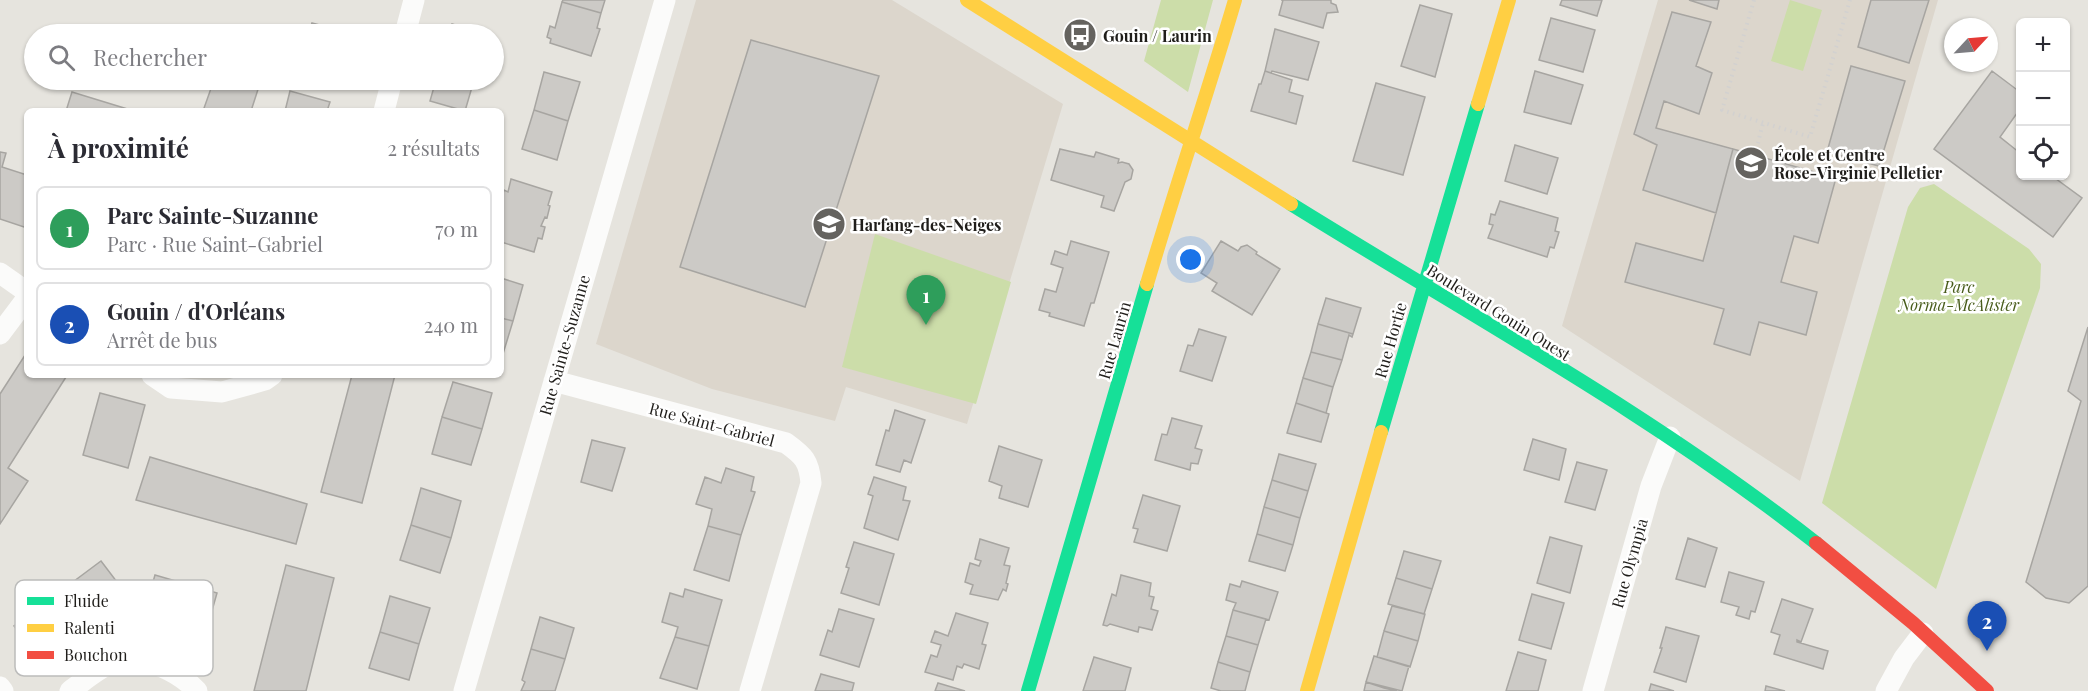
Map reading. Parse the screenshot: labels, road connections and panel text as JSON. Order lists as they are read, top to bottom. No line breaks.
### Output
{"streets":{"street":["Boulevard Gouin Ouest","Rue Laurin","Rue Hortie","Rue Sainte-Suzanne","Rue Saint-Gabriel","Rue Olympia"]},"crossings":[["Boulevard Gouin Ouest","Rue Laurin"],["Boulevard Gouin Ouest","Rue Hortie"],["Boulevard Gouin Ouest","Rue Olympia"],["Rue Sainte-Suzanne","Rue Saint-Gabriel"]],"parks":["Parc Norma-McAlister"],"places":{"bus stop":["Gouin / Laurin"],"school or university":["École et Centre Rose-Virginie Pelletier","Harfang-des-Neiges"]},"legend":["Fluide","Ralenti","Bouchon"],"north":"top right","page":{"map_buttons":["+","−"],"search":"Rechercher","heading":["À proximité","2 résultats"],"list":[{"mark":"1","name":"Parc Sainte-Suzanne","note":"Parc · Rue Saint-Gabriel","value":"70 m"},{"mark":"2","name":"Gouin / d'Orléans","note":"Arrêt de bus","value":"240 m"}],"pins":["1","2"]}}
